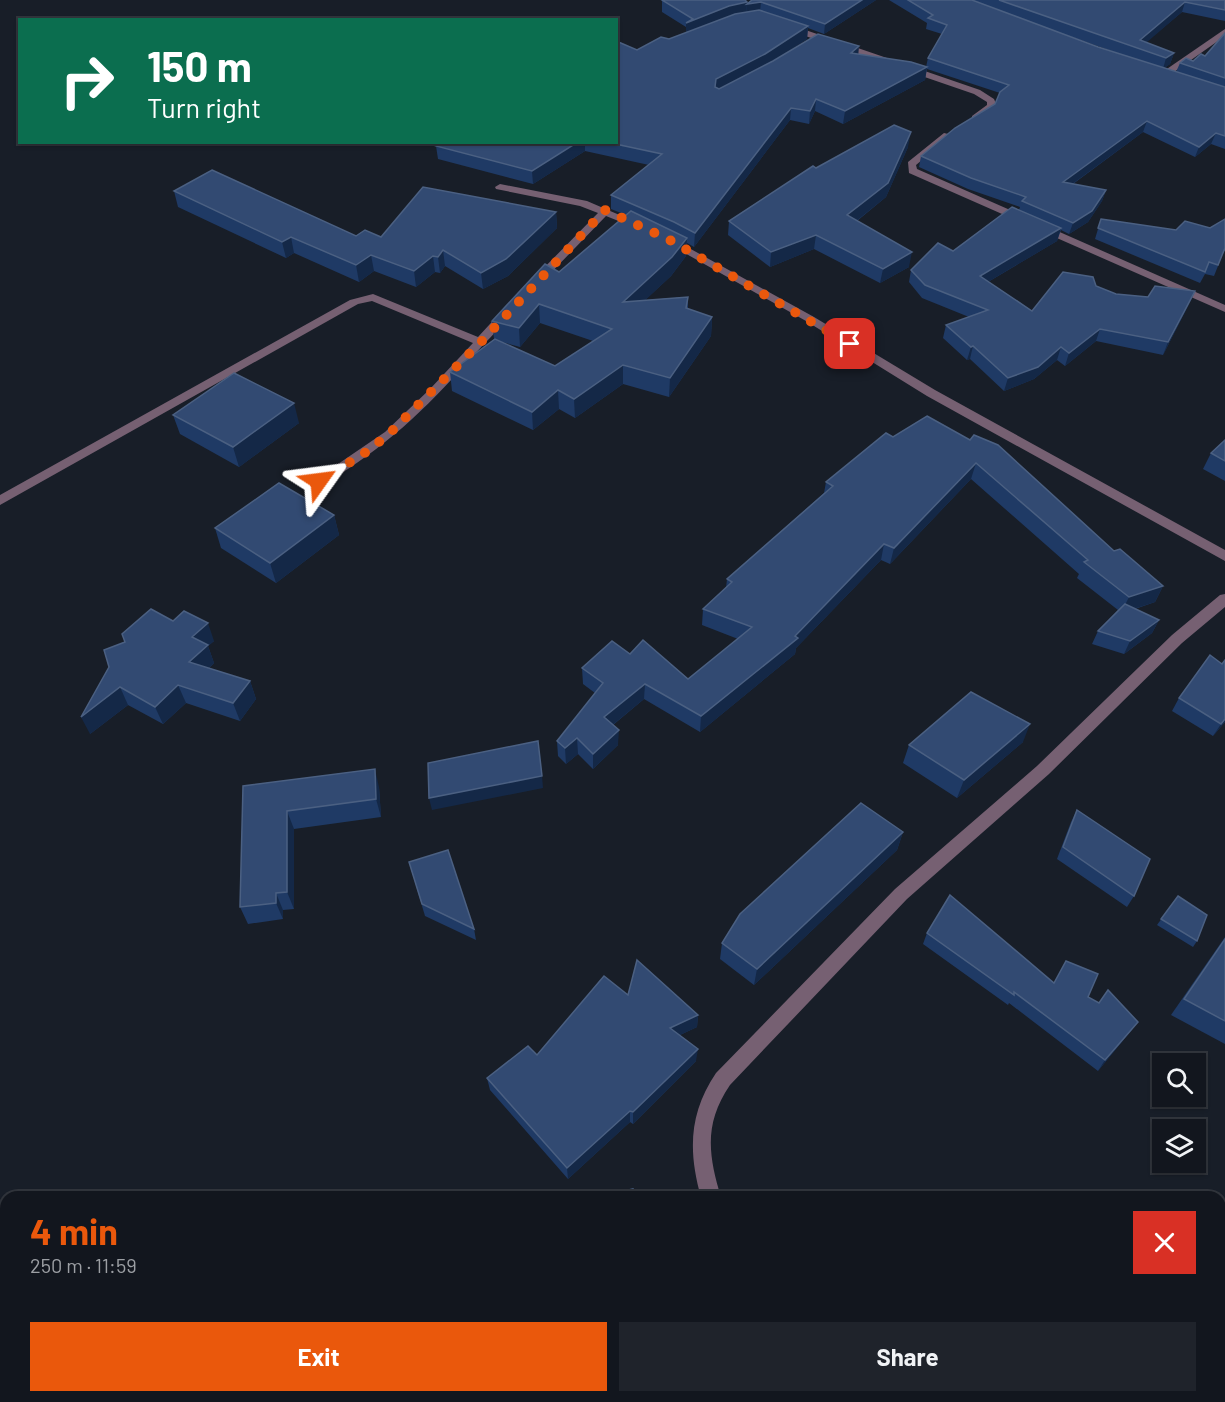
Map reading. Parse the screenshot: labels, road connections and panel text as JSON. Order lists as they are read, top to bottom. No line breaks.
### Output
{"page":{"turn":["150 m","Turn right"],"heading":["4 min","250 m · 11:59"],"buttons":["Exit","Share"]}}
